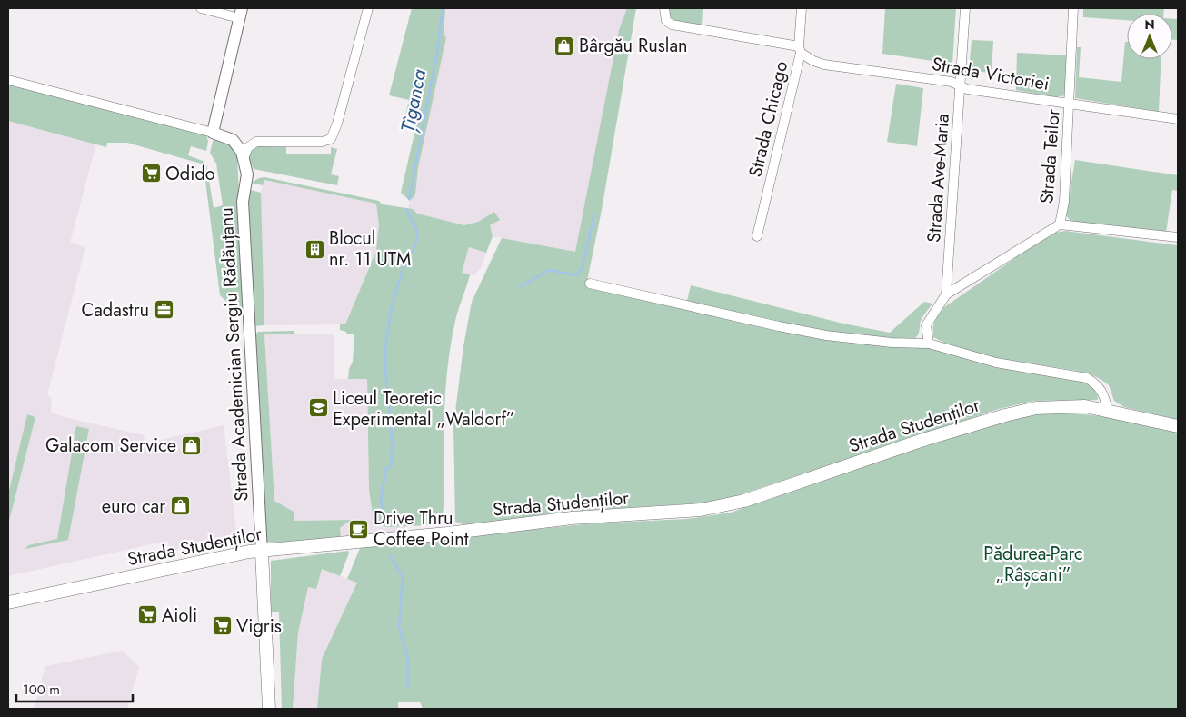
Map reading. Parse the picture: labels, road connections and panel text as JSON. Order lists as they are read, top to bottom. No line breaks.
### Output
{"streets":{"main road":["Strada Studenților"],"street":["Strada Victoriei","Strada Chicago","Strada Teilor","Strada Ave-Maria","Strada Academician Sergiu Rădăuțanu"]},"crossings":[["Strada Victoriei","Strada Chicago"],["Strada Victoriei","Strada Teilor"],["Strada Victoriei","Strada Ave-Maria"],["Strada Academician Sergiu Rădăuțanu","Strada Studenților"]],"water":["Țîganca"],"parks":["Pădurea-Parc „Râșcani”"],"places":{"shop":["Bârgău Ruslan","Galacom Service","euro car"],"supermarket":["Odido","Aioli","Vigris"],"building":["Blocul nr. 11 UTM"],"office":["Cadastru"],"school or university":["Liceul Teoretic Experimental „Waldorf”"],"cafe":["Drive Thru Coffee Point"]},"scale_bar":"100 m","north":"top"}
